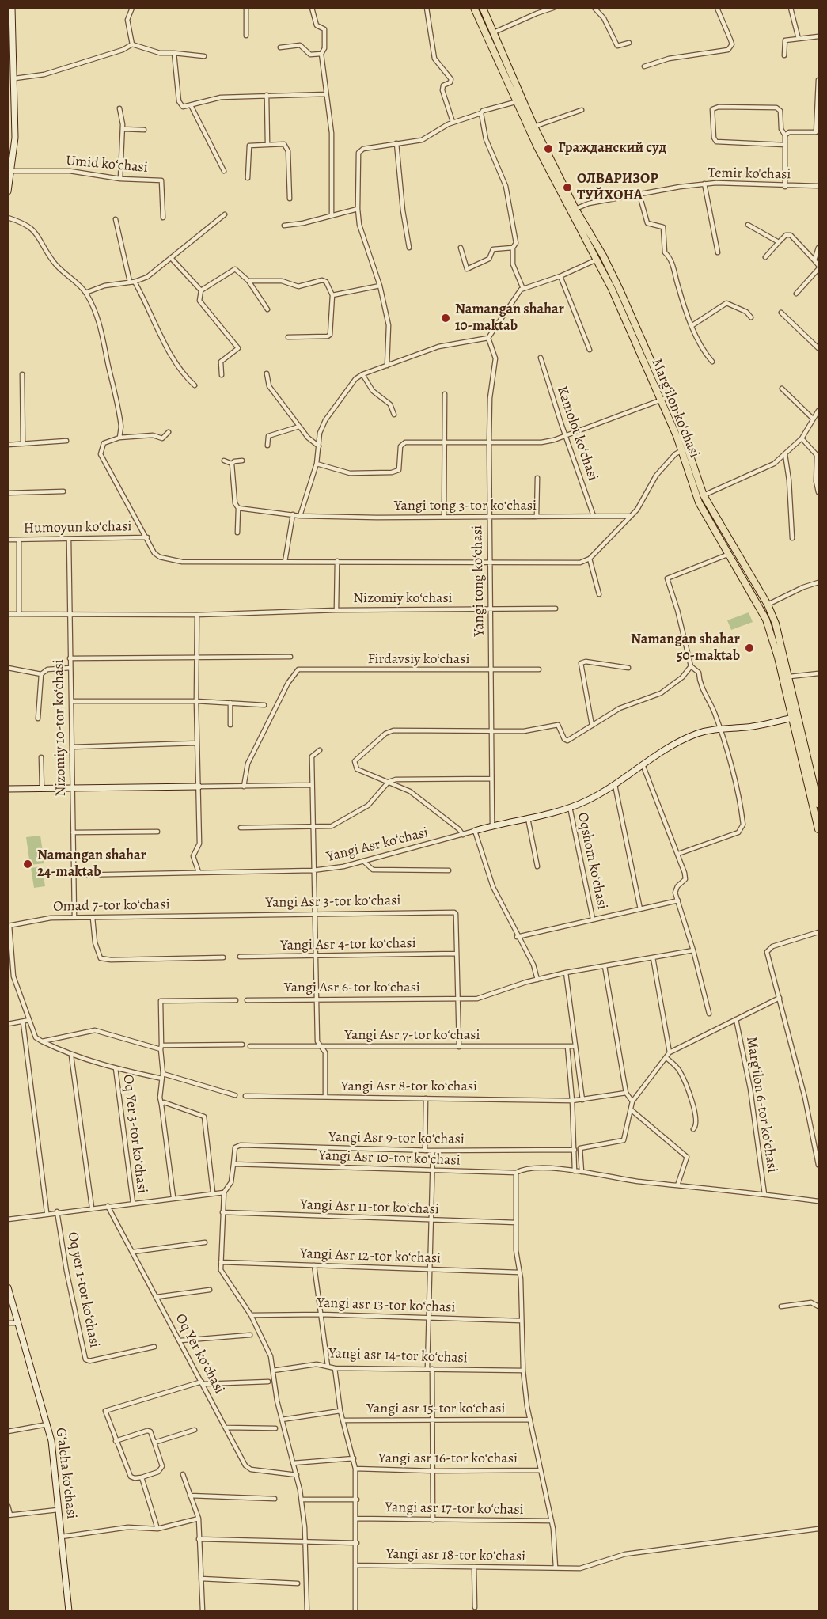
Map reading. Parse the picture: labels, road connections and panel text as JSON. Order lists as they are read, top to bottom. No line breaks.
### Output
{"streets":{"main road":["Margʻilon koʻchasi"],"street":["Umid koʻchasi","Temir ko'chasi","Kamolot koʻchasi","Yangi tong 3-tor koʻchasi","Humoyun koʻchasi","Yangi tong koʻchasi","Nizomiy koʻchasi","Firdavsiy koʻchasi","Nizomiy 10-tor koʻchasi","Yangi Asr koʻchasi","Oqshom koʻchasi","Yangi Asr 3-tor koʻchasi","Omad 7-tor koʻchasi","Yangi Asr 4-tor koʻchasi","Yangi Asr 6-tor koʻchasi","Yangi Asr 7-tor koʻchasi","Yangi Asr 8-tor koʻchasi","Margʻilon 6-tor koʻchasi","Oq Yer 3-tor koʻchasi","Yangi Asr 9-tor koʻchasi","Yangi Asr 10-tor koʻchasi","Yangi Asr 11-tor koʻchasi","Yangi Asr 12-tor koʻchasi","Oq yer 1-tor koʻchasi","Yangi asr 13-tor koʻchasi","Oq Yer koʻchasi","Yangi asr 14-tor koʻchasi","Yangi asr 15-tor koʻchasi","Yangi asr 16-tor koʻchasi","Gʻalcha koʻchasi","Yangi asr 17-tor koʻchasi","Yangi asr 18-tor koʻchasi"]},"crossings":[["Temir ko'chasi","Margʻilon koʻchasi"],["Kamolot koʻchasi","Yangi tong 3-tor koʻchasi"],["Yangi tong 3-tor koʻchasi","Yangi tong koʻchasi"],["Humoyun koʻchasi","Nizomiy 10-tor koʻchasi"],["Yangi tong koʻchasi","Nizomiy koʻchasi"],["Yangi tong koʻchasi","Firdavsiy koʻchasi"],["Nizomiy koʻchasi","Nizomiy 10-tor koʻchasi"],["Nizomiy 10-tor koʻchasi","Yangi Asr koʻchasi"],["Nizomiy 10-tor koʻchasi","Omad 7-tor koʻchasi"],["Yangi Asr 3-tor koʻchasi","Omad 7-tor koʻchasi"],["Yangi Asr 3-tor koʻchasi","Yangi Asr 4-tor koʻchasi"],["Margʻilon 6-tor koʻchasi","Yangi Asr 10-tor koʻchasi"],["Yangi Asr 9-tor koʻchasi","Yangi Asr 10-tor koʻchasi"]],"places":["Гражданский суд","ОЛВАРИЗОР ТУЙХОНА","Namangan shahar 10-maktab","Namangan shahar 50-maktab","Namangan shahar 24-maktab"]}
